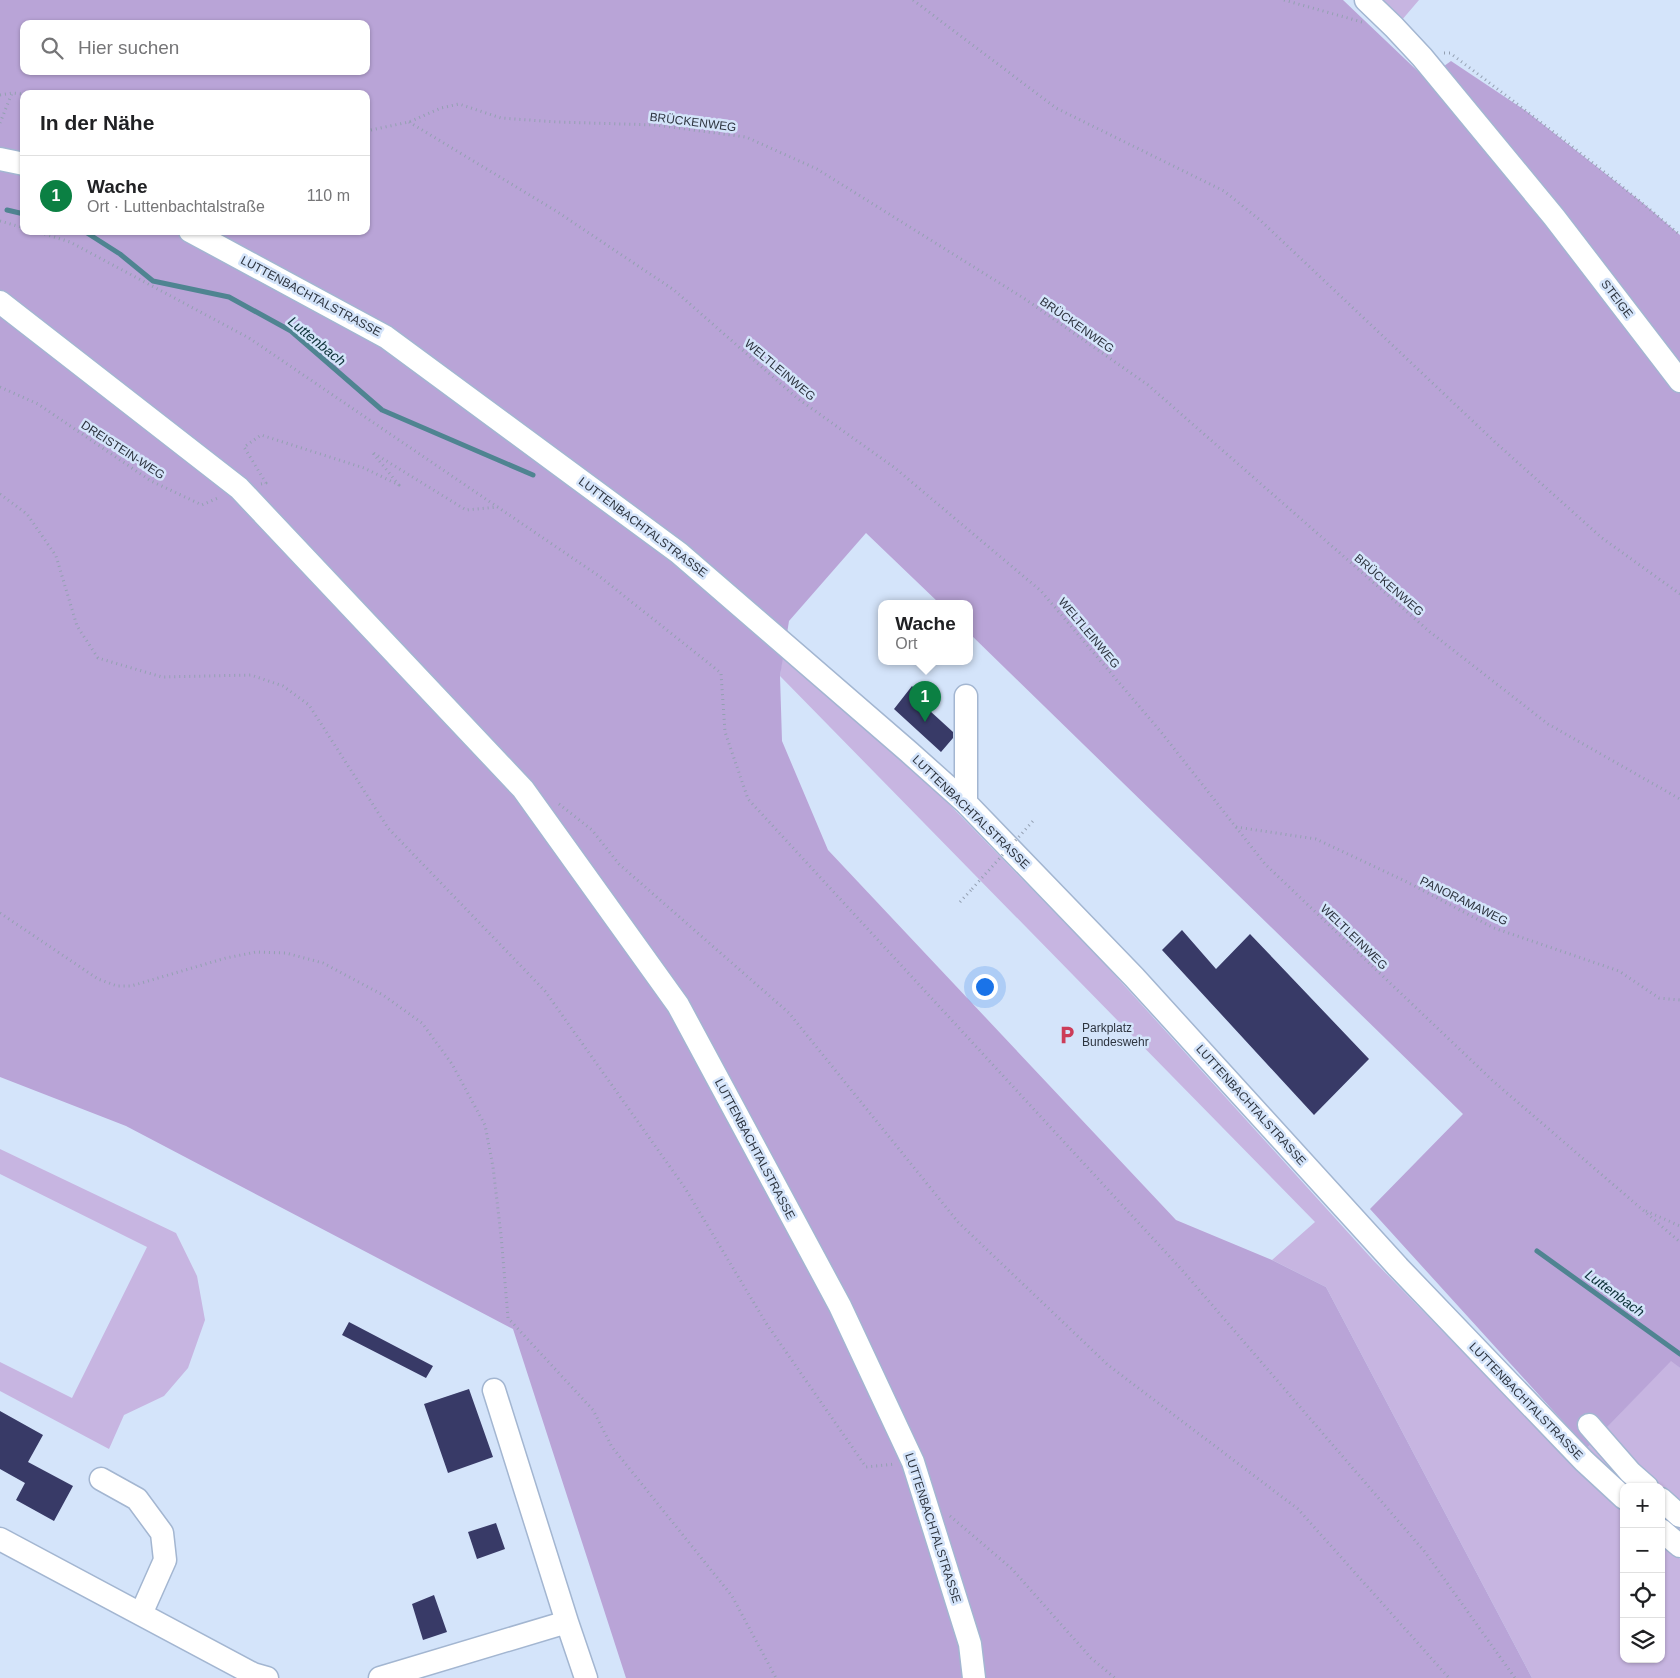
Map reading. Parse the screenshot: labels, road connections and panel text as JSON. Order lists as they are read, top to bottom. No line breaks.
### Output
{"streets":{"street":["LUTTENBACHTALSTRASSE","STEIGE"],"path":["BRÜCKENWEG","WELTLEINWEG","DREISTEIN-WEG","PANORAMAWEG"]},"crossings":[["BRÜCKENWEG","WELTLEINWEG"],["LUTTENBACHTALSTRASSE","DREISTEIN-WEG"],["WELTLEINWEG","PANORAMAWEG"]],"water":["Luttenbach"],"places":{"parking":["Parkplatz Bundeswehr"]},"page":{"search":"Hier suchen","heading":"In der Nähe","list":[{"mark":"1","name":"Wache","note":"Ort · Luttenbachtalstraße","value":"110 m"}],"popup":["Wache","Ort"],"pins":"1","map_buttons":["+","−"]}}
